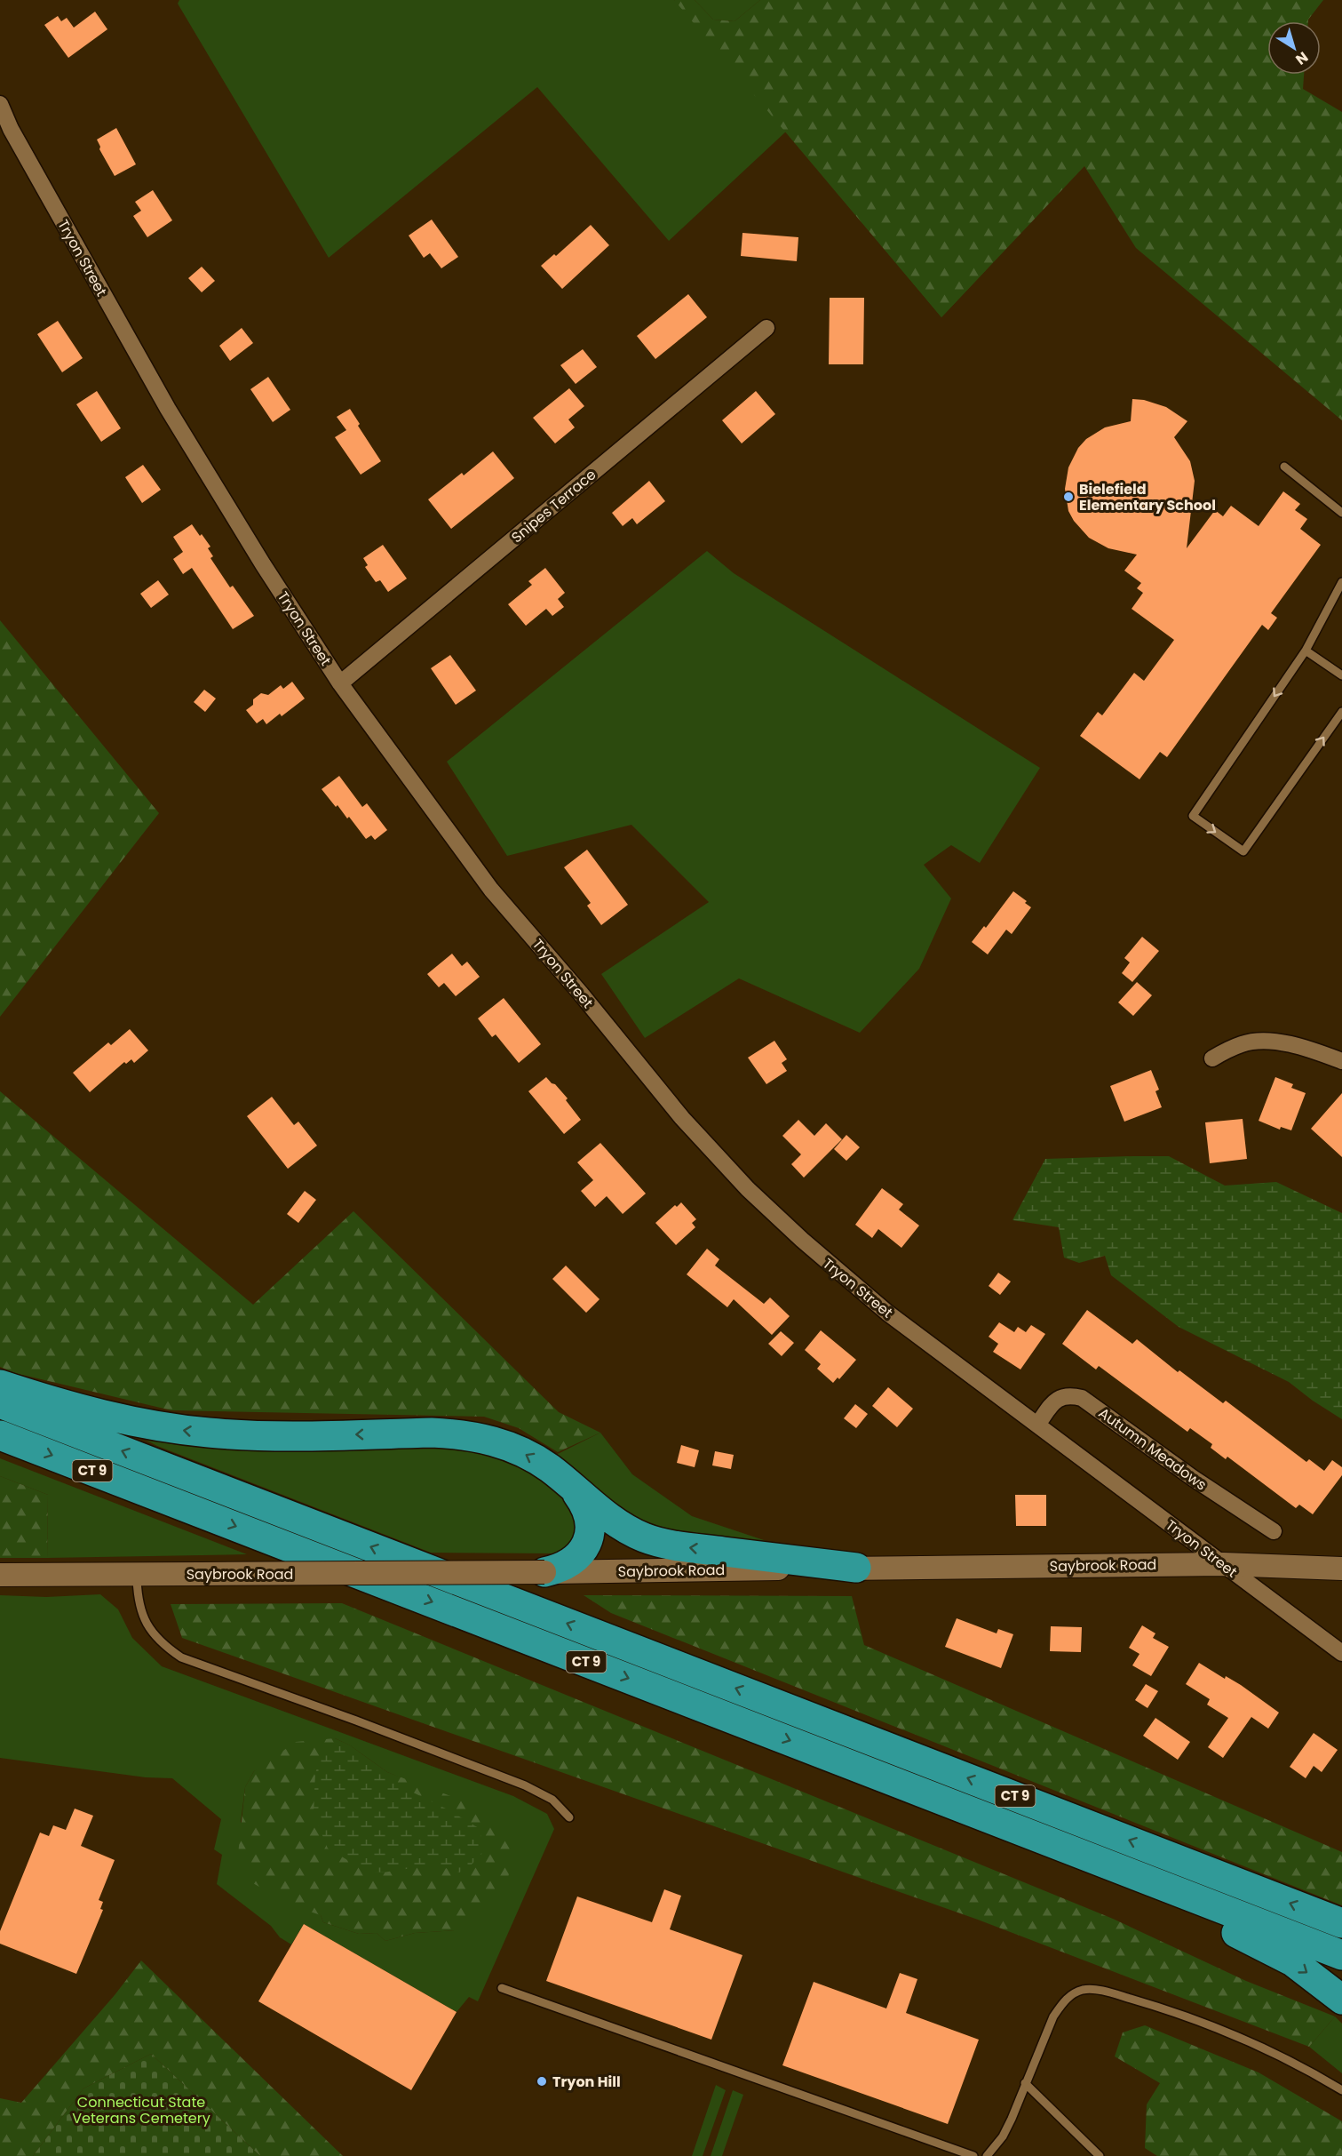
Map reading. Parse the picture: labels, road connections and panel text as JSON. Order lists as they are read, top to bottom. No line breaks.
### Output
{"streets":{"highway":["CT 9"],"main road":["Saybrook Road"],"street":["Tryon Street","Snipes Terrace","Autumn Meadows"]},"crossings":[["Tryon Street","Snipes Terrace"],["Tryon Street","Autumn Meadows"],["Tryon Street","Saybrook Road"]],"parks":["Connecticut State Veterans Cemetery"],"places":["Bielefield Elementary School","Tryon Hill"],"north":"bottom right"}
